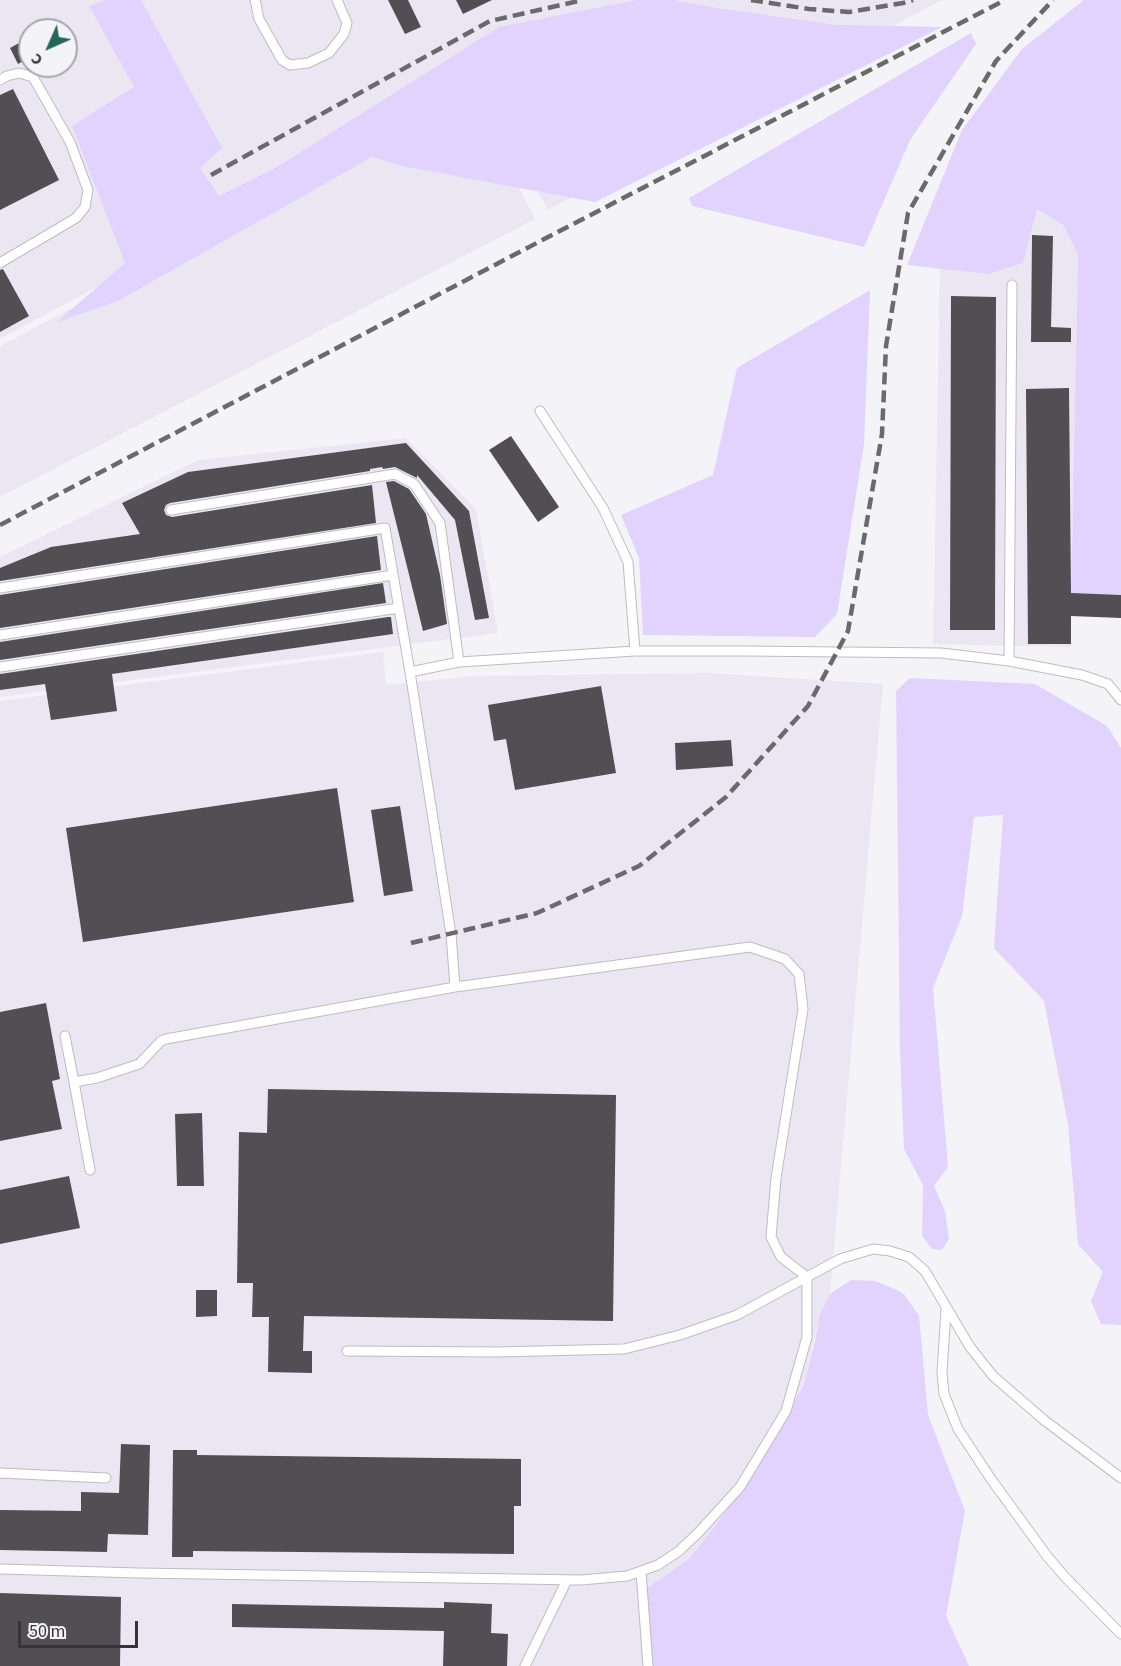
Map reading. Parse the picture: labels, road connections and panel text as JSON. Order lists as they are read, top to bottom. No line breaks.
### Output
{"scale_bar":"50 m","north":"bottom left"}
